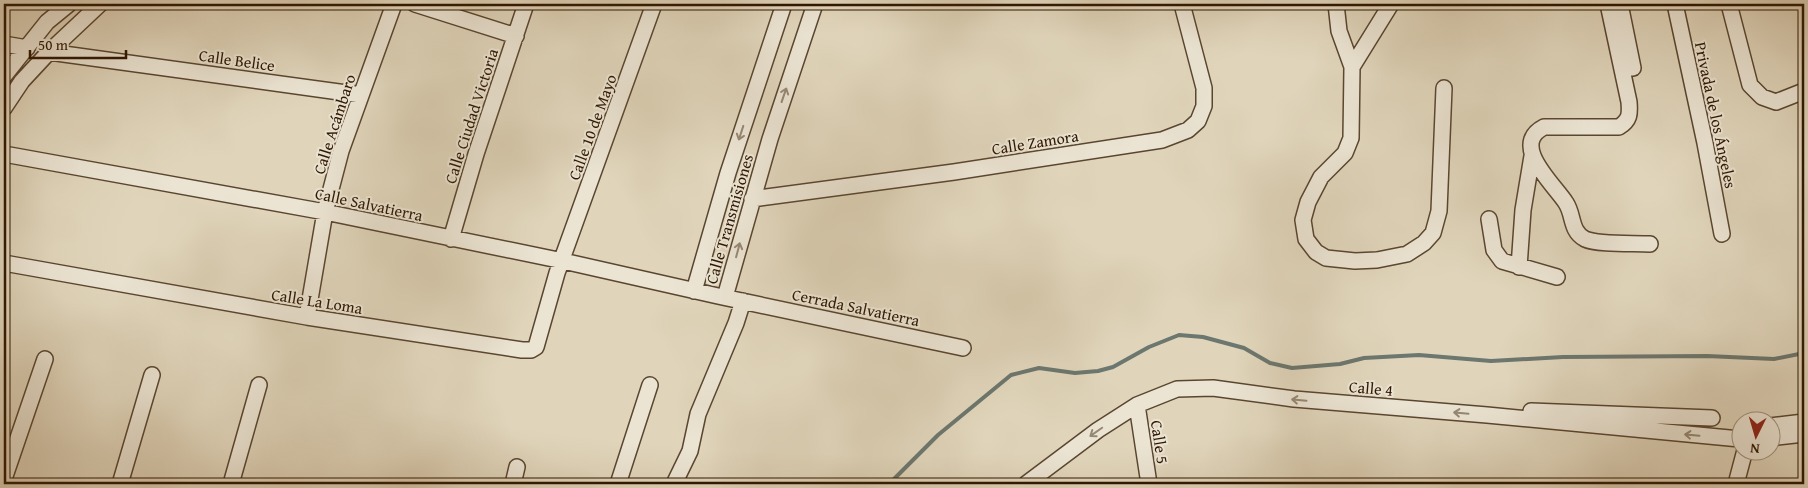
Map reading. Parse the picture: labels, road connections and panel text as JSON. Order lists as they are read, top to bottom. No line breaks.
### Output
{"streets":{"street":["Calle Belice","Privada de los Ángeles","Calle Ciudad Victoria","Calle Acámbaro","Calle 10 de Mayo","Calle Zamora","Calle Salvatierra","Calle Transmisiones","Calle La Loma","Cerrada Salvatierra","Calle 4","Calle 5"]},"crossings":[["Calle Belice","Calle Acámbaro"],["Calle Ciudad Victoria","Calle Salvatierra"],["Calle Acámbaro","Calle Salvatierra"],["Calle Acámbaro","Calle La Loma"],["Calle 10 de Mayo","Calle Salvatierra"],["Calle 10 de Mayo","Calle La Loma"],["Calle Zamora","Calle Transmisiones"],["Calle Salvatierra","Calle Transmisiones"],["Calle Salvatierra","Calle La Loma"],["Calle Transmisiones","Cerrada Salvatierra"],["Calle 4","Calle 5"]],"scale_bar":"50 m","north":"bottom"}
